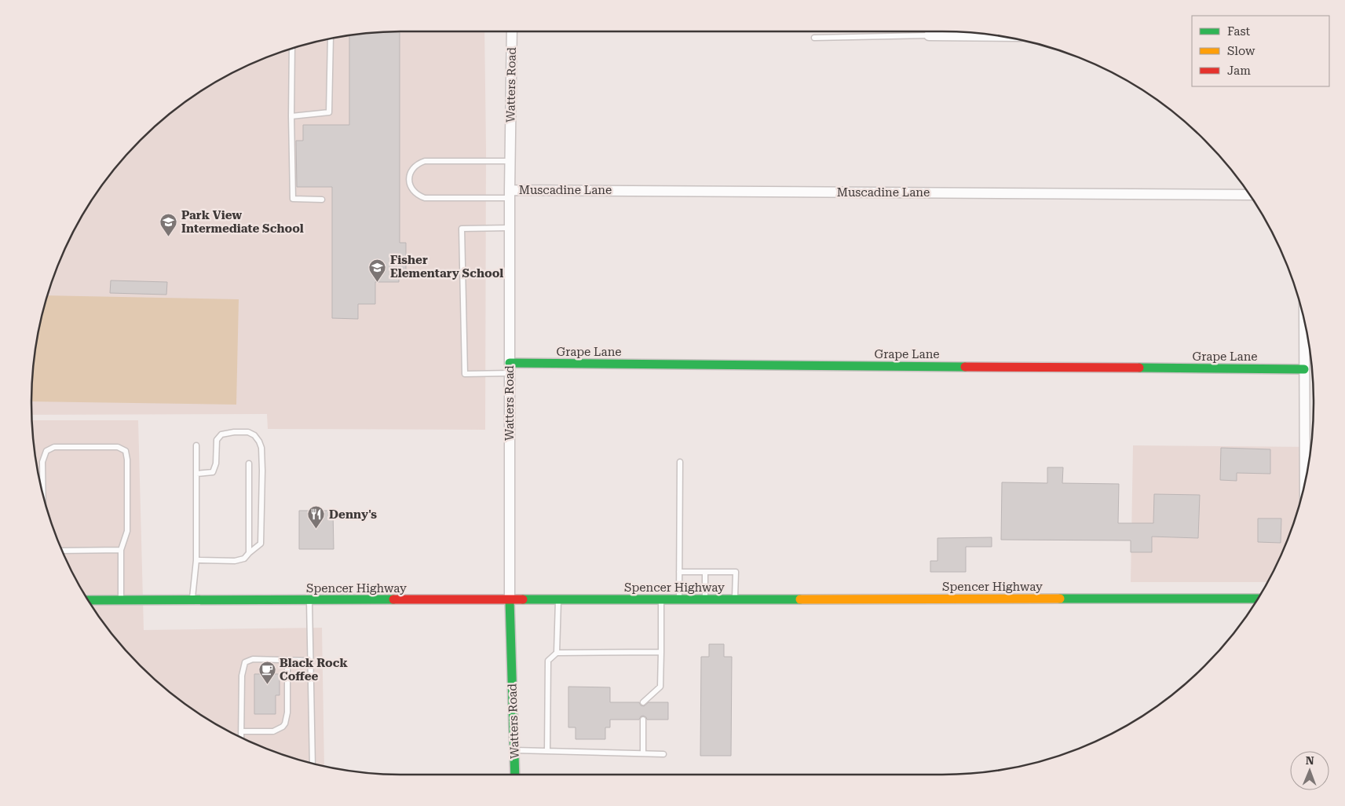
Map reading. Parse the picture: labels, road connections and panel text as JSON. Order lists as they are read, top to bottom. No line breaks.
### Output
{"streets":{"main road":["Watters Road","Grape Lane","Spencer Highway"],"street":["Muscadine Lane"]},"crossings":[["Watters Road","Muscadine Lane"],["Watters Road","Grape Lane"],["Watters Road","Spencer Highway"]],"places":{"school or university":["Park View Intermediate School","Fisher Elementary School"],"restaurant":["Denny's"],"cafe":["Black Rock Coffee"]},"legend":["Fast","Slow","Jam"],"north":"top"}
